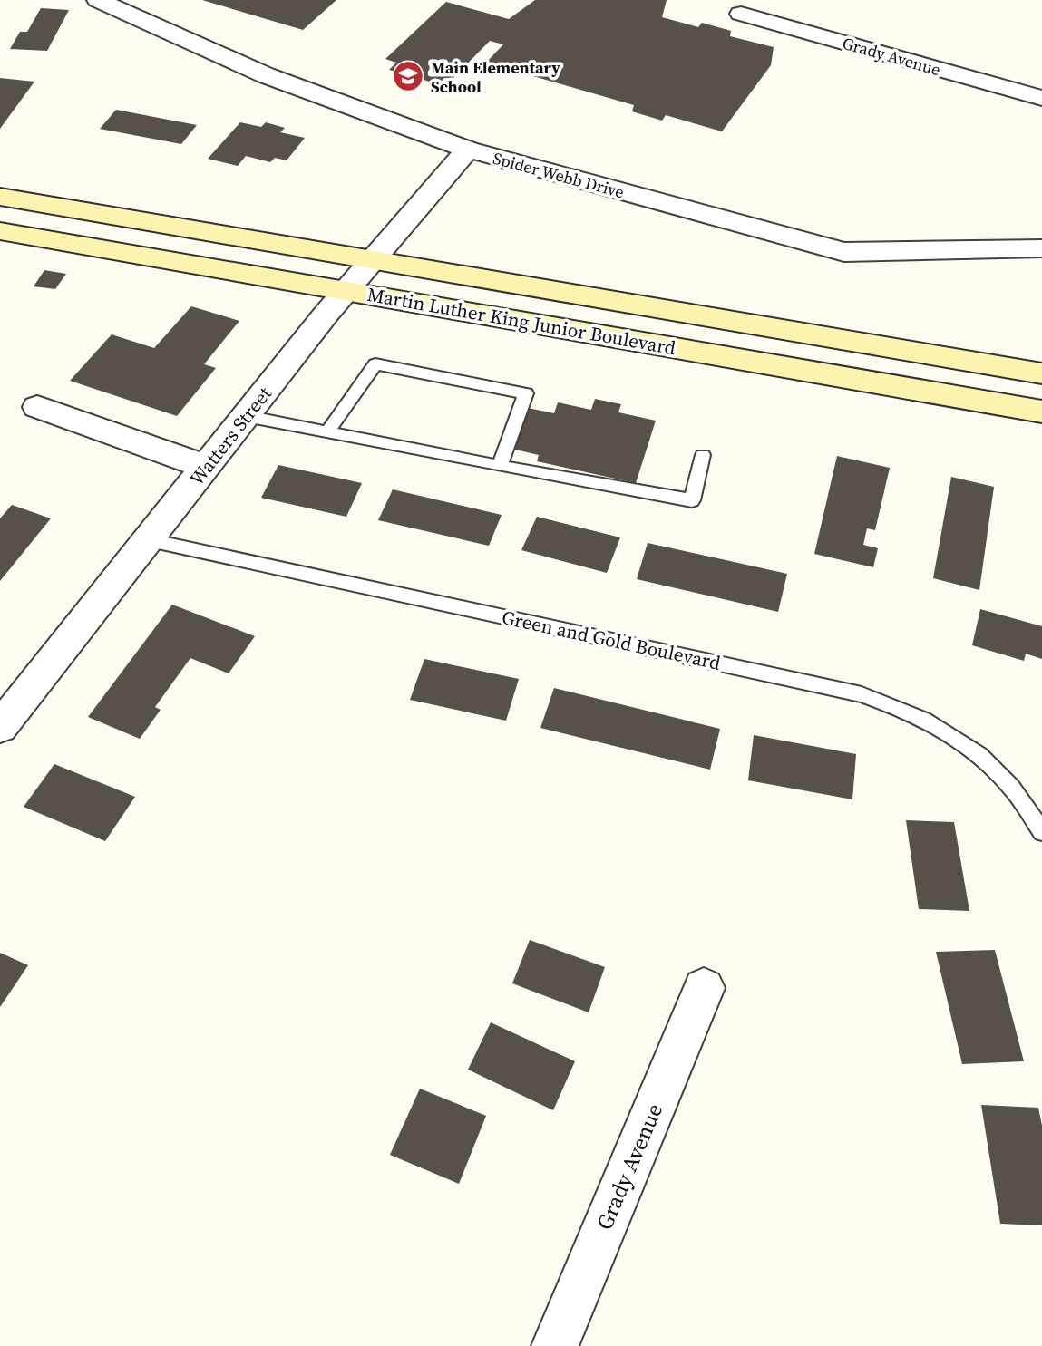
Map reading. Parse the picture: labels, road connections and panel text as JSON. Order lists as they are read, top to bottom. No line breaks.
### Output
{"streets":{"main road":["Martin Luther King Junior Boulevard"],"street":["Grady Avenue","Spider Webb Drive","Watters Street"],"lane":["Green and Gold Boulevard"]},"crossings":[["Spider Webb Drive","Watters Street"],["Martin Luther King Junior Boulevard","Watters Street"],["Watters Street","Green and Gold Boulevard"]],"places":{"school or university":["Main Elementary School"]}}
